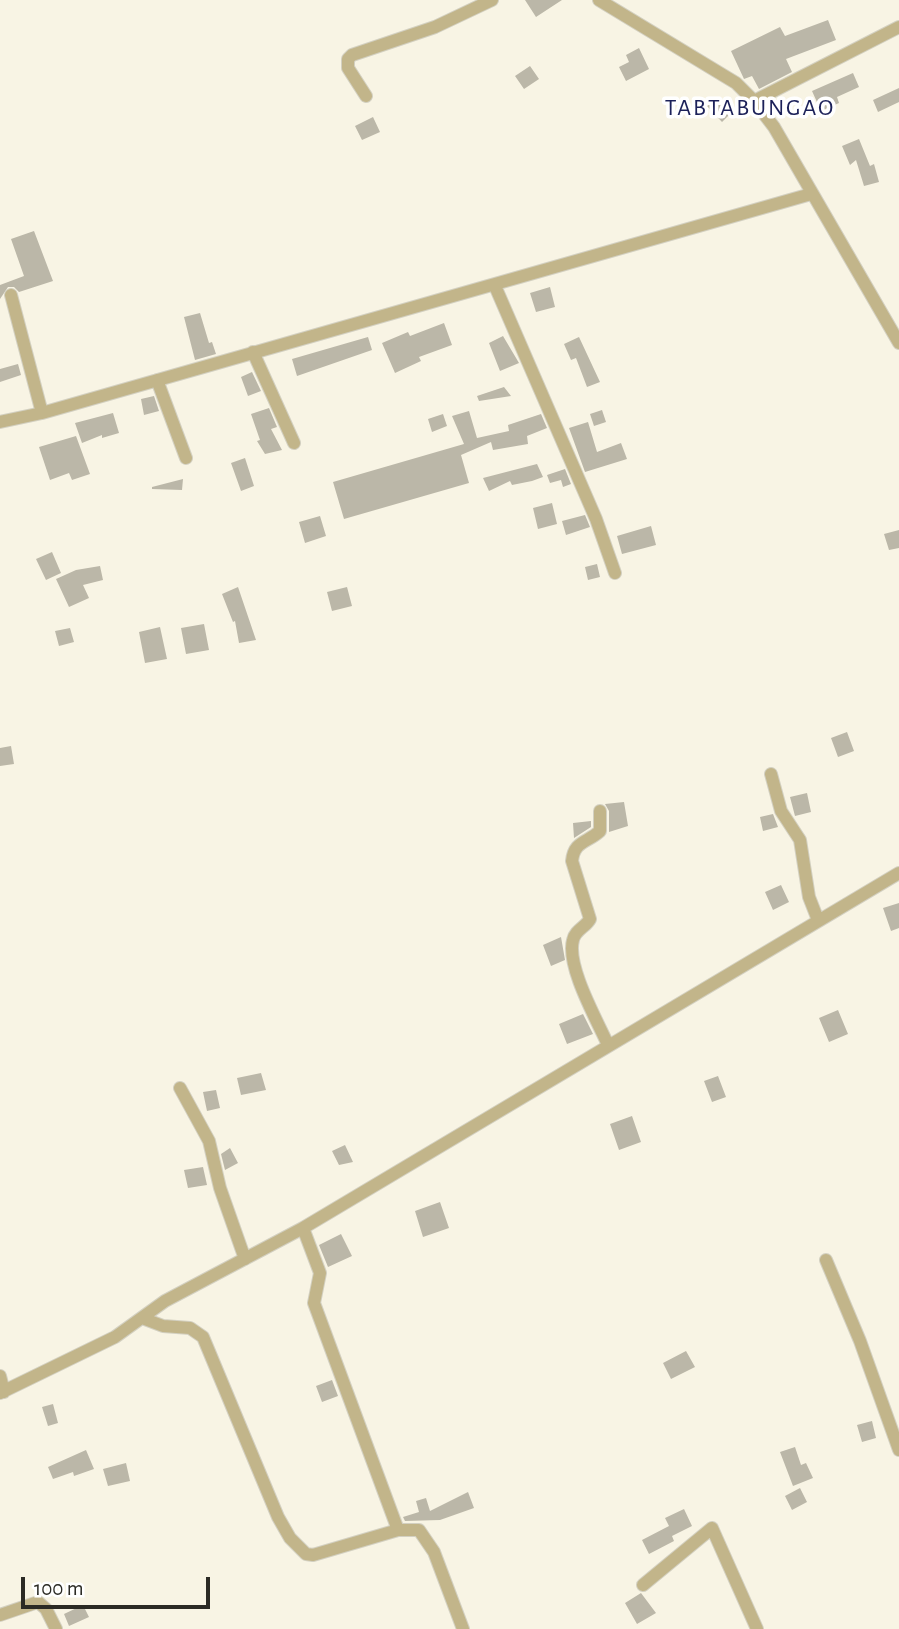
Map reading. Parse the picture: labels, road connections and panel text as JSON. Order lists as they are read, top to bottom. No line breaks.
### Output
{"districts":["TABTABUNGAO"],"scale_bar":"100 m"}
